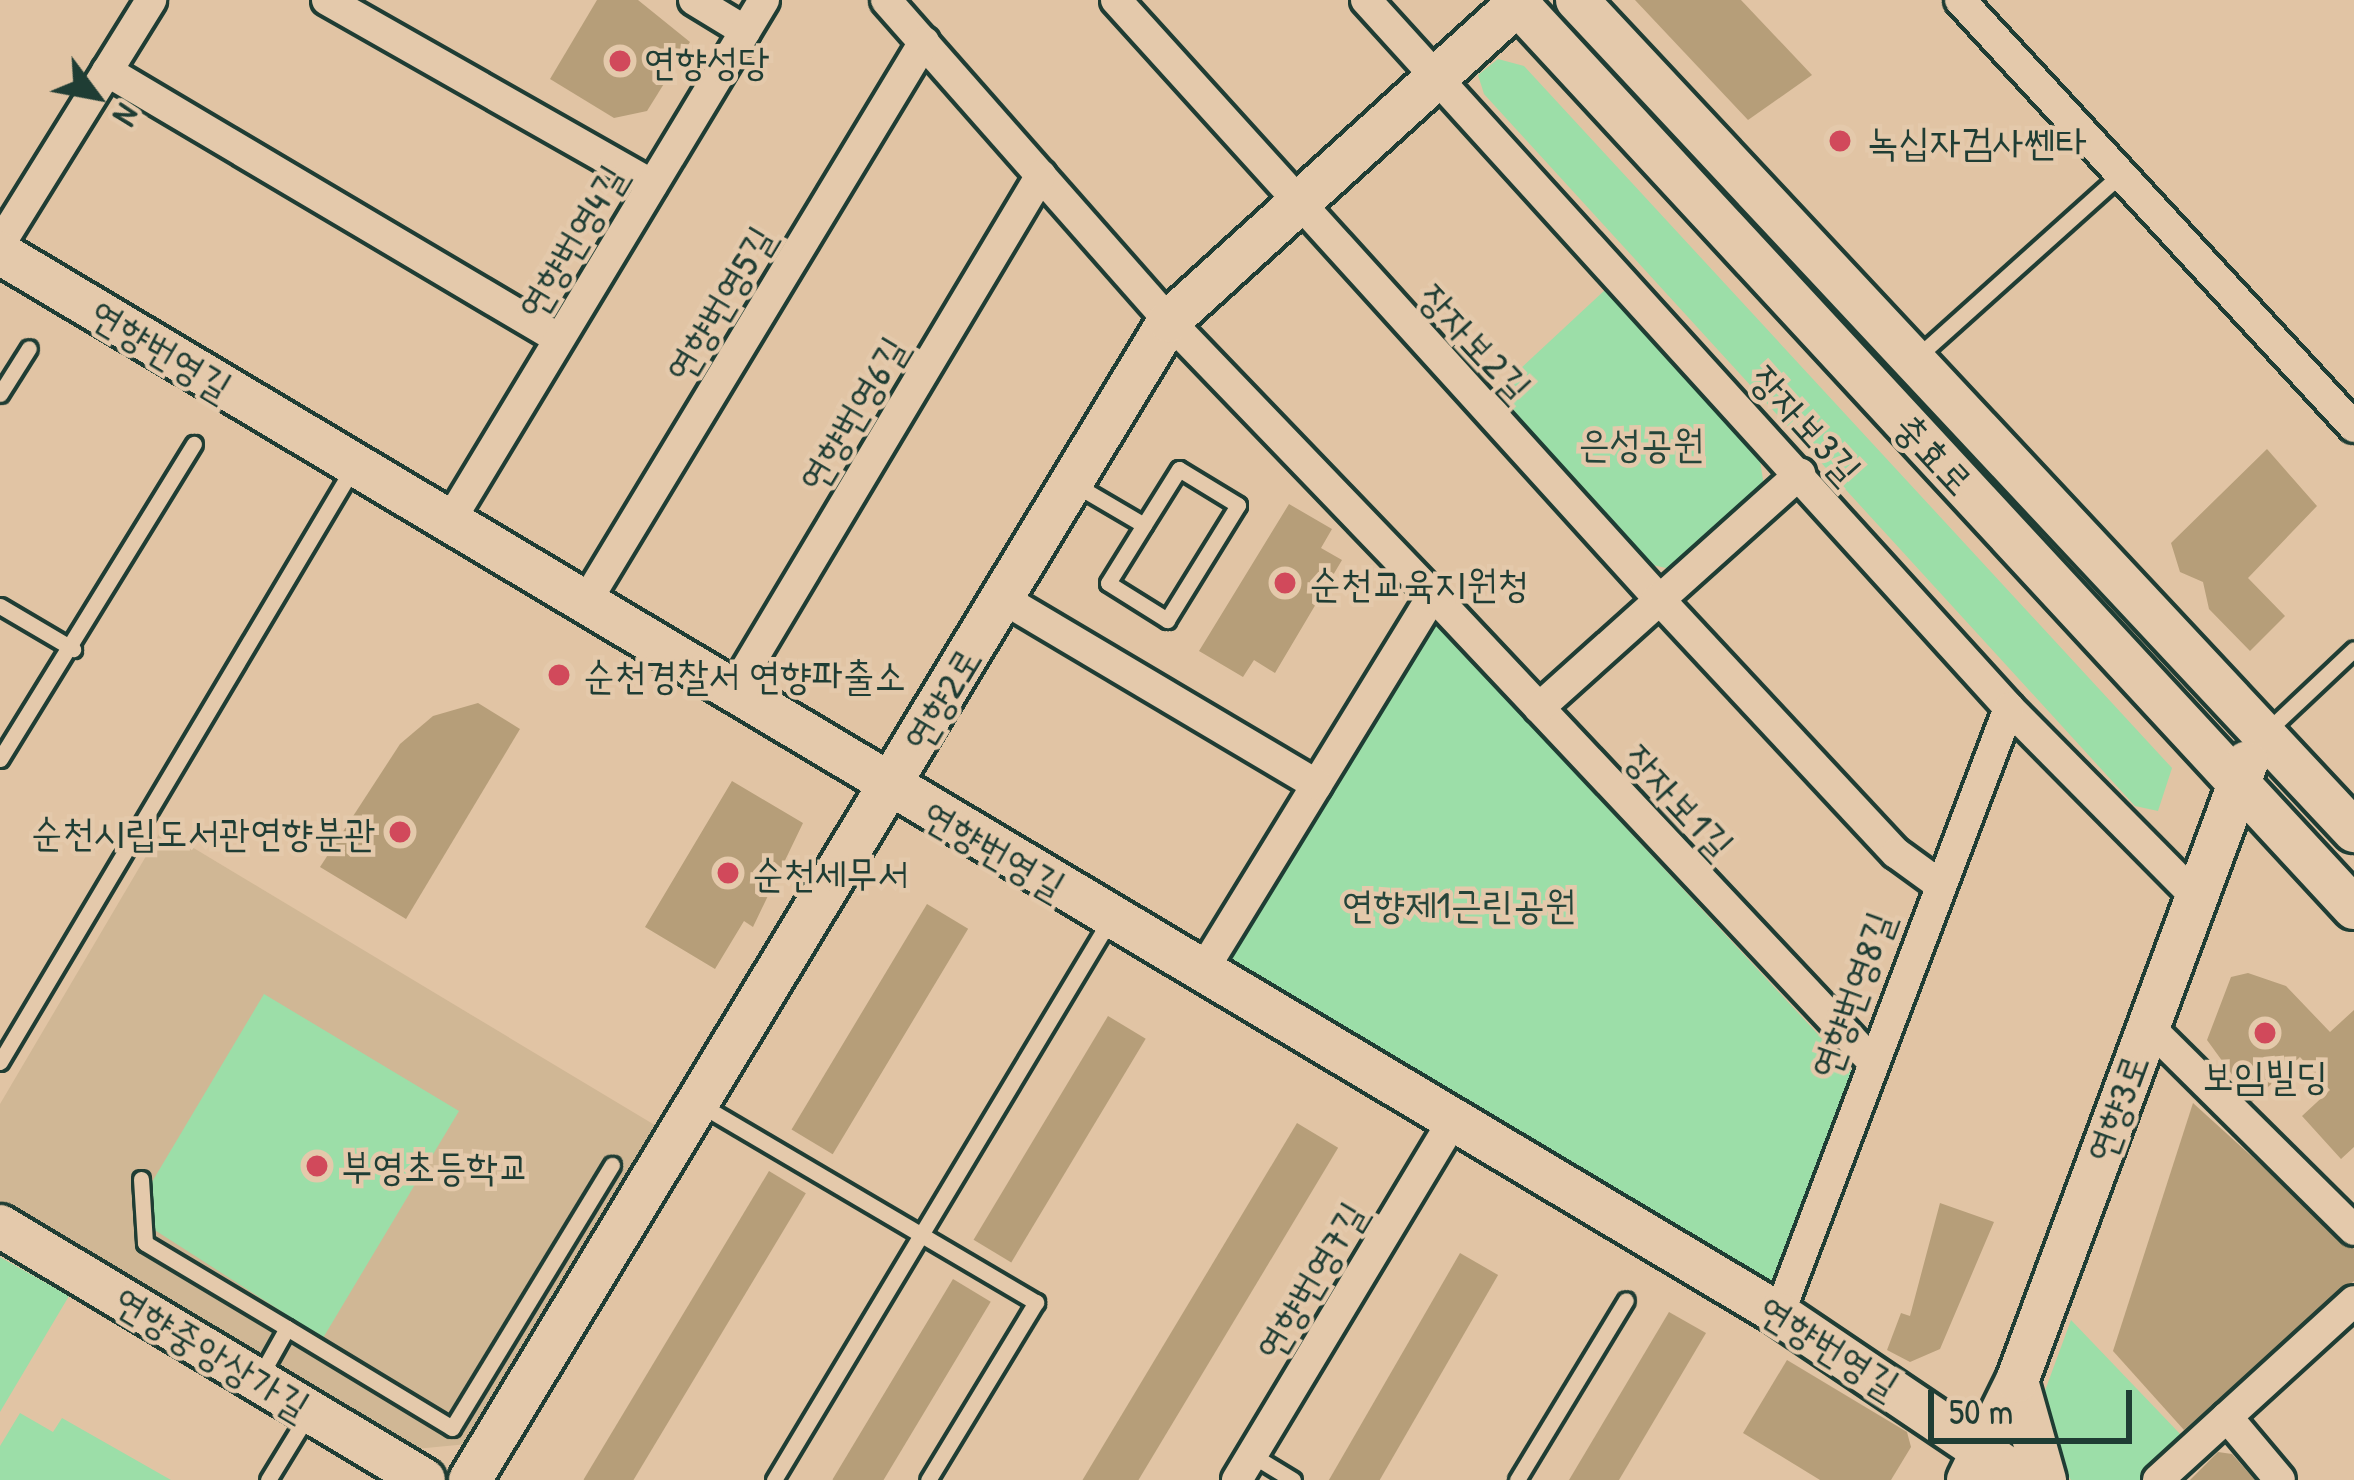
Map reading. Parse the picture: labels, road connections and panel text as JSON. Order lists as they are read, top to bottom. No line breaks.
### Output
{"streets":{"street":["연향번영4길","연향번영5길","장자보2길","연향번영길","연향번영6길","장자보3길","충효로","연향2로","장자보1길","연향번영8길","연향3로","연향번영7길","연향중앙상가길"]},"crossings":[["연향번영4길","연향번영길"],["연향번영5길","연향번영길"],["장자보2길","연향2로"],["장자보2길","연향번영8길"],["연향번영길","연향번영6길"],["연향번영길","연향2로"],["연향번영길","연향번영8길"],["연향번영길","연향3로"],["연향번영길","연향번영7길"],["장자보3길","연향2로"],["장자보3길","연향번영8길"],["장자보3길","연향3로"],["충효로","연향2로"],["충효로","연향3로"],["연향2로","장자보1길"],["장자보1길","연향번영8길"]],"parks":["은성공원","연향제1근린공원"],"places":["연향성당","녹십자검사쎈타","순천교육지원청","순천경찰서 연향파출소","순천시립도서관연향분관","순천세무서","보임빌딩","부영초등학교"],"scale_bar":"50 m","north":"bottom right"}
